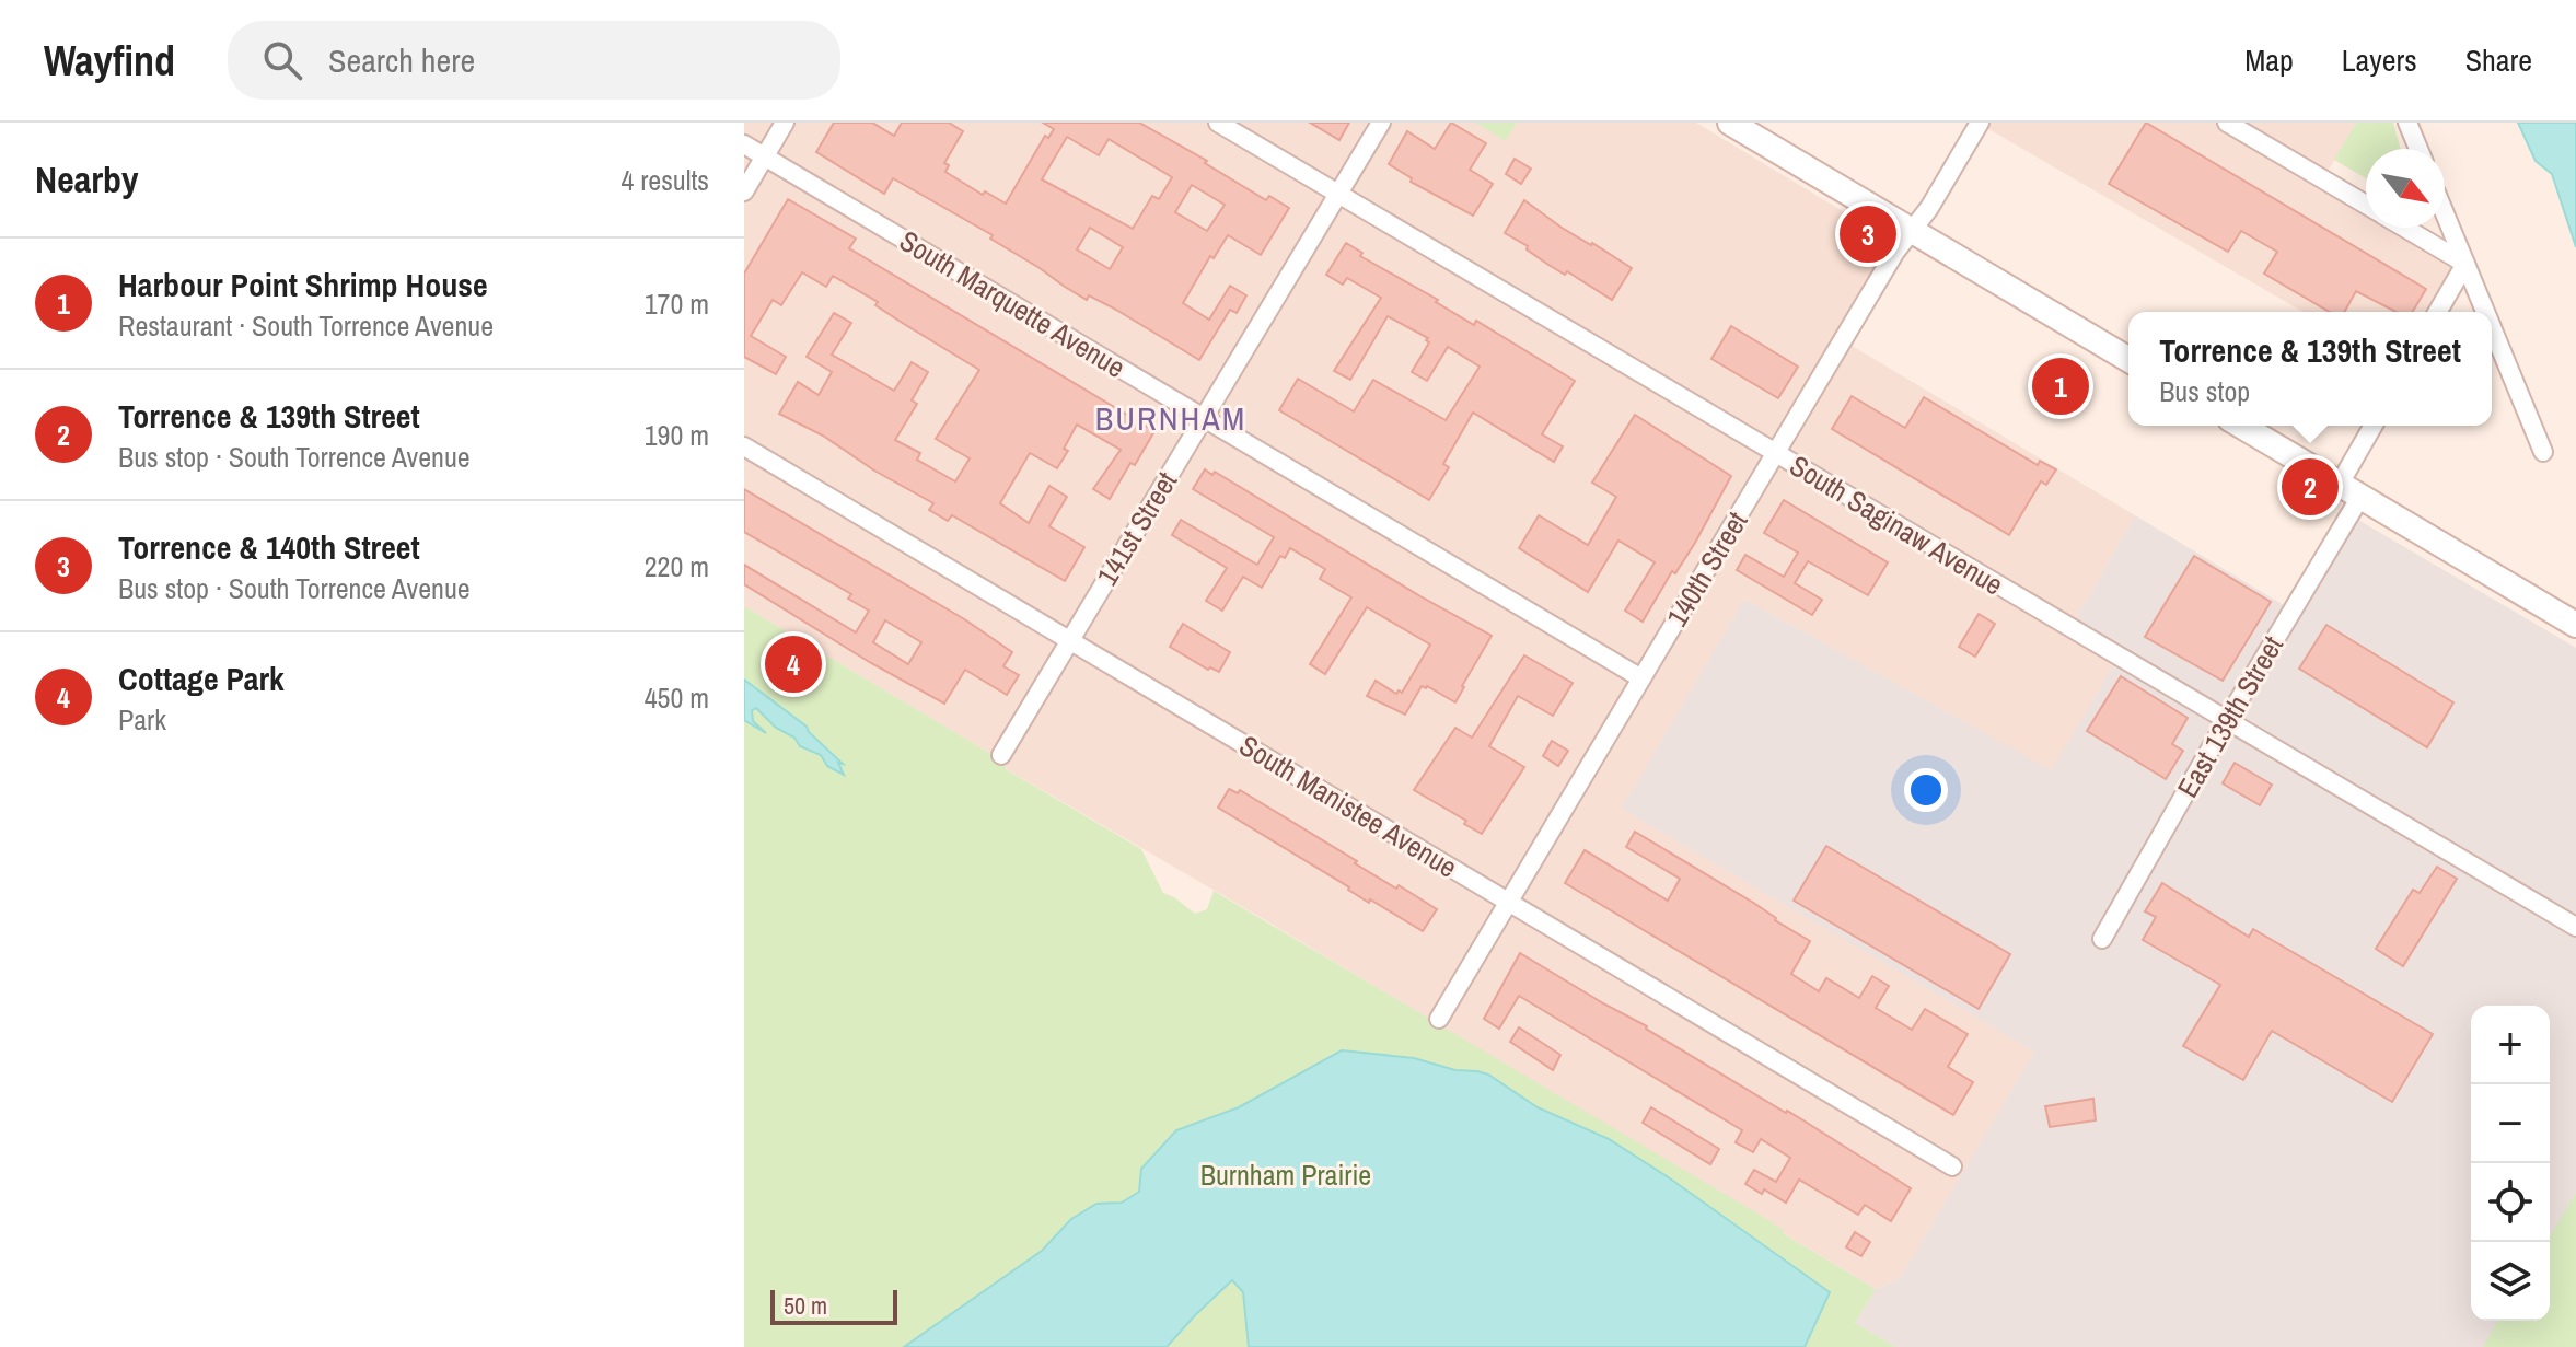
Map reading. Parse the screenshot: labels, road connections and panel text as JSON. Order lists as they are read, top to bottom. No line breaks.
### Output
{"streets":{"street":["South Marquette Avenue","South Saginaw Avenue","141st Street","140th Street","East 139th Street","South Manistee Avenue"]},"crossings":[["South Marquette Avenue","141st Street"],["South Marquette Avenue","140th Street"],["South Saginaw Avenue","141st Street"],["South Saginaw Avenue","140th Street"],["South Saginaw Avenue","East 139th Street"],["141st Street","South Manistee Avenue"],["140th Street","South Manistee Avenue"]],"districts":["BURNHAM"],"parks":["Burnham Prairie"],"scale_bar":"50 m","north":"bottom right","page":{"header":"Wayfind","search":"Search here","nav":["Map","Layers","Share"],"heading":["Nearby","4 results"],"pins":["3","1","2","4"],"list":[{"mark":"1","name":"Harbour Point Shrimp House","note":"Restaurant · South Torrence Avenue","value":"170 m"},{"mark":"2","name":"Torrence & 139th Street","note":"Bus stop · South Torrence Avenue","value":"190 m"},{"mark":"3","name":"Torrence & 140th Street","note":"Bus stop · South Torrence Avenue","value":"220 m"},{"mark":"4","name":"Cottage Park","note":"Park","value":"450 m"}],"popup":["Torrence & 139th Street","Bus stop"],"map_buttons":["+","−"],"scale":"50 m"}}
